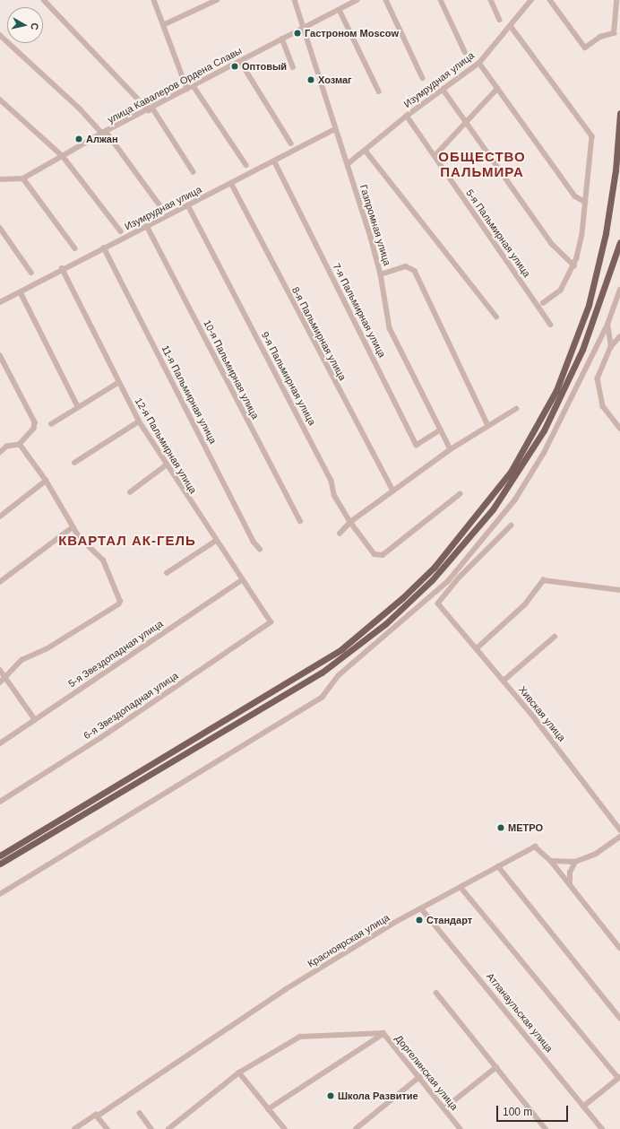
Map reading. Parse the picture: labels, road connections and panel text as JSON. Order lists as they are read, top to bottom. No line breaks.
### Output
{"streets":{"street":["Изумрудная улица","улица Кавалеров Ордена Славы","Газпромная улица","5-я Пальмирная улица","7-я Пальмирная улица","8-я Пальмирная улица","10-я Пальмирная улица","9-я Пальмирная улица","11-я Пальмирная улица","12-я Пальмирная улица","5-я Звездопадная улица","6-я Звездопадная улица","Хивская улица","Красноярская улица","Атланаульская улица","Доргелинская улица"]},"crossings":[["Изумрудная улица","Газпромная улица"],["Изумрудная улица","5-я Пальмирная улица"],["Изумрудная улица","7-я Пальмирная улица"],["Изумрудная улица","8-я Пальмирная улица"],["Изумрудная улица","10-я Пальмирная улица"],["Изумрудная улица","9-я Пальмирная улица"],["Изумрудная улица","11-я Пальмирная улица"],["Изумрудная улица","12-я Пальмирная улица"],["улица Кавалеров Ордена Славы","Газпромная улица"],["Газпромная улица","7-я Пальмирная улица"],["12-я Пальмирная улица","5-я Звездопадная улица"],["12-я Пальмирная улица","6-я Звездопадная улица"],["Красноярская улица","Атланаульская улица"]],"districts":["ОБЩЕСТВО ПАЛЬМИРА","КВАРТАЛ АК-ГЕЛЬ"],"places":["Гастроном Moscow","Оптовый","Хозмаг","Алжан","МЕТРО","Стандарт","Школа Развитие"],"scale_bar":"100 m","north":"right"}
